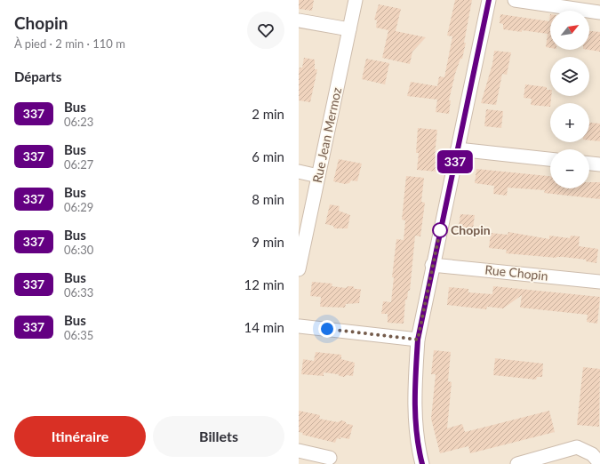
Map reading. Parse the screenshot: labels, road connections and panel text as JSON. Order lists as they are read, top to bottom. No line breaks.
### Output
{"streets":{"street":["Rue Jean Mermoz","Rue Chopin"]},"places":["Chopin"],"lines":["bus line 337"],"north":"top right","page":{"heading":[["Chopin","À pied · 2 min · 110 m"],"Départs"],"on_map":"337","map_buttons":["+","−"],"list":[{"mark":"337","name":"Bus","note":"06:23","value":"2 min"},{"mark":"337","name":"Bus","note":"06:27","value":"6 min"},{"mark":"337","name":"Bus","note":"06:29","value":"8 min"},{"mark":"337","name":"Bus","note":"06:30","value":"9 min"},{"mark":"337","name":"Bus","note":"06:33","value":"12 min"},{"mark":"337","name":"Bus","note":"06:35","value":"14 min"}],"buttons":["Itinéraire","Billets"]}}
